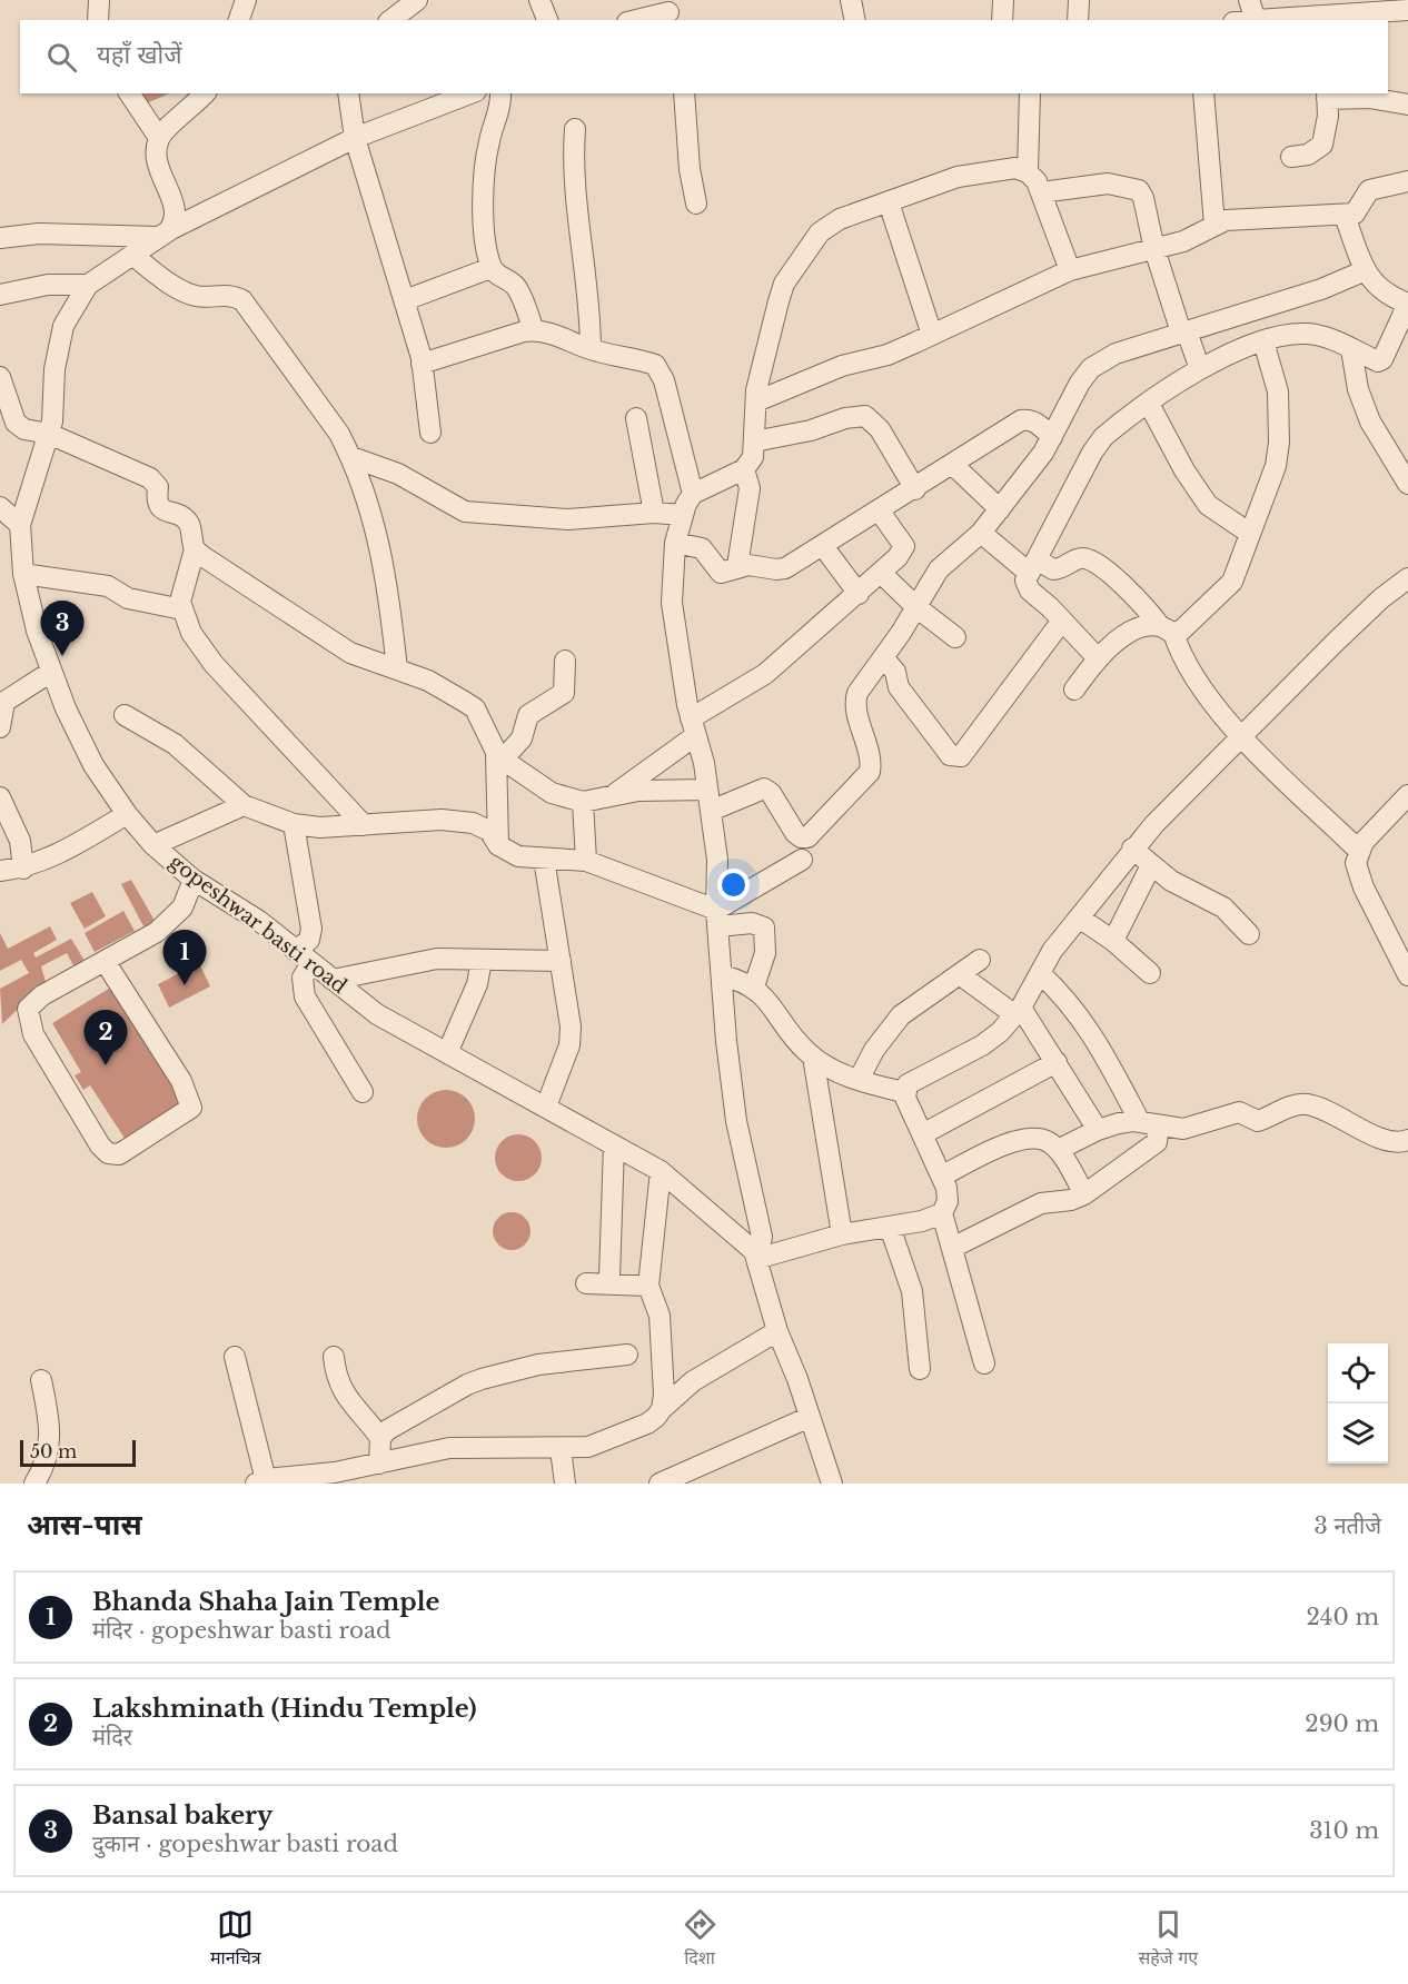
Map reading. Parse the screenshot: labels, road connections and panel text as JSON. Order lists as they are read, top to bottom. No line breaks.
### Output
{"streets":{"street":["gopeshwar basti road"]},"scale_bar":"50 m","page":{"search":"यहाँ खोजें","pins":["3","1","2"],"scale":"50 m","heading":["आस-पास","3 नतीजे"],"list":[{"mark":"1","name":"Bhanda Shaha Jain Temple","note":"मंदिर · gopeshwar basti road","value":"240 m"},{"mark":"2","name":"Lakshminath (Hindu Temple)","note":"मंदिर","value":"290 m"},{"mark":"3","name":"Bansal bakery","note":"दुकान · gopeshwar basti road","value":"310 m"}],"nav":["मानचित्र","दिशा","सहेजे गए"]}}
